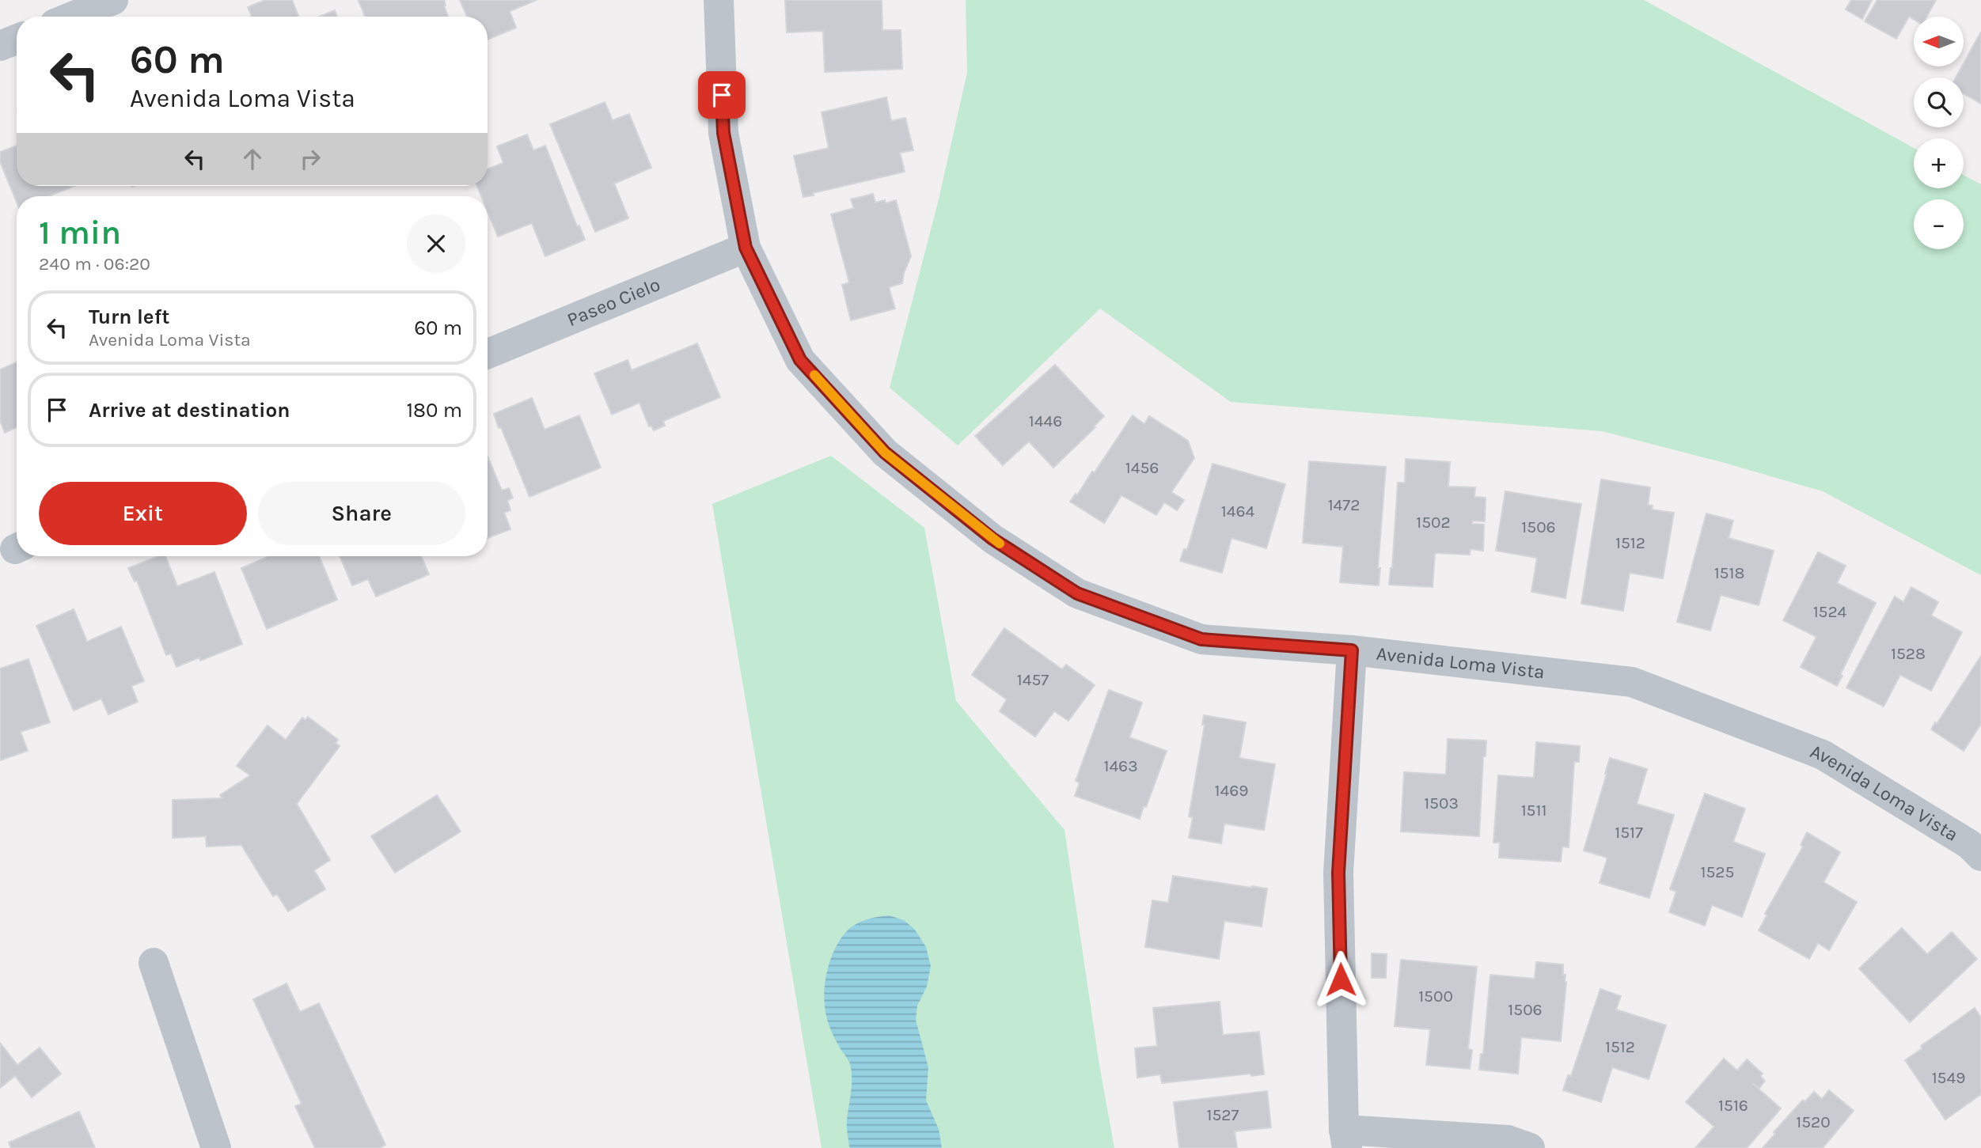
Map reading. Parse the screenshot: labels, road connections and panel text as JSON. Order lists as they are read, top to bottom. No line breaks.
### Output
{"streets":{"street":["Paseo Cielo","Avenida Loma Vista"]},"crossings":[["Paseo Cielo","Avenida Loma Vista"]],"house_numbers":["1446","1456","1472","1464","1502","1506","1512","1518","1524","1528","1457","1463","1469","1503","1511","1517","1525","1500","1506","1512","1549","1516","1527","1520"],"north":"left","page":{"map_buttons":["+","−"],"turn":["60 m","Avenida Loma Vista"],"heading":["1 min","240 m · 06:20"],"list":[{"name":"Turn left","note":"Avenida Loma Vista","value":"60 m"},{"name":"Arrive at destination","value":"180 m"}],"buttons":["Exit","Share"]}}
